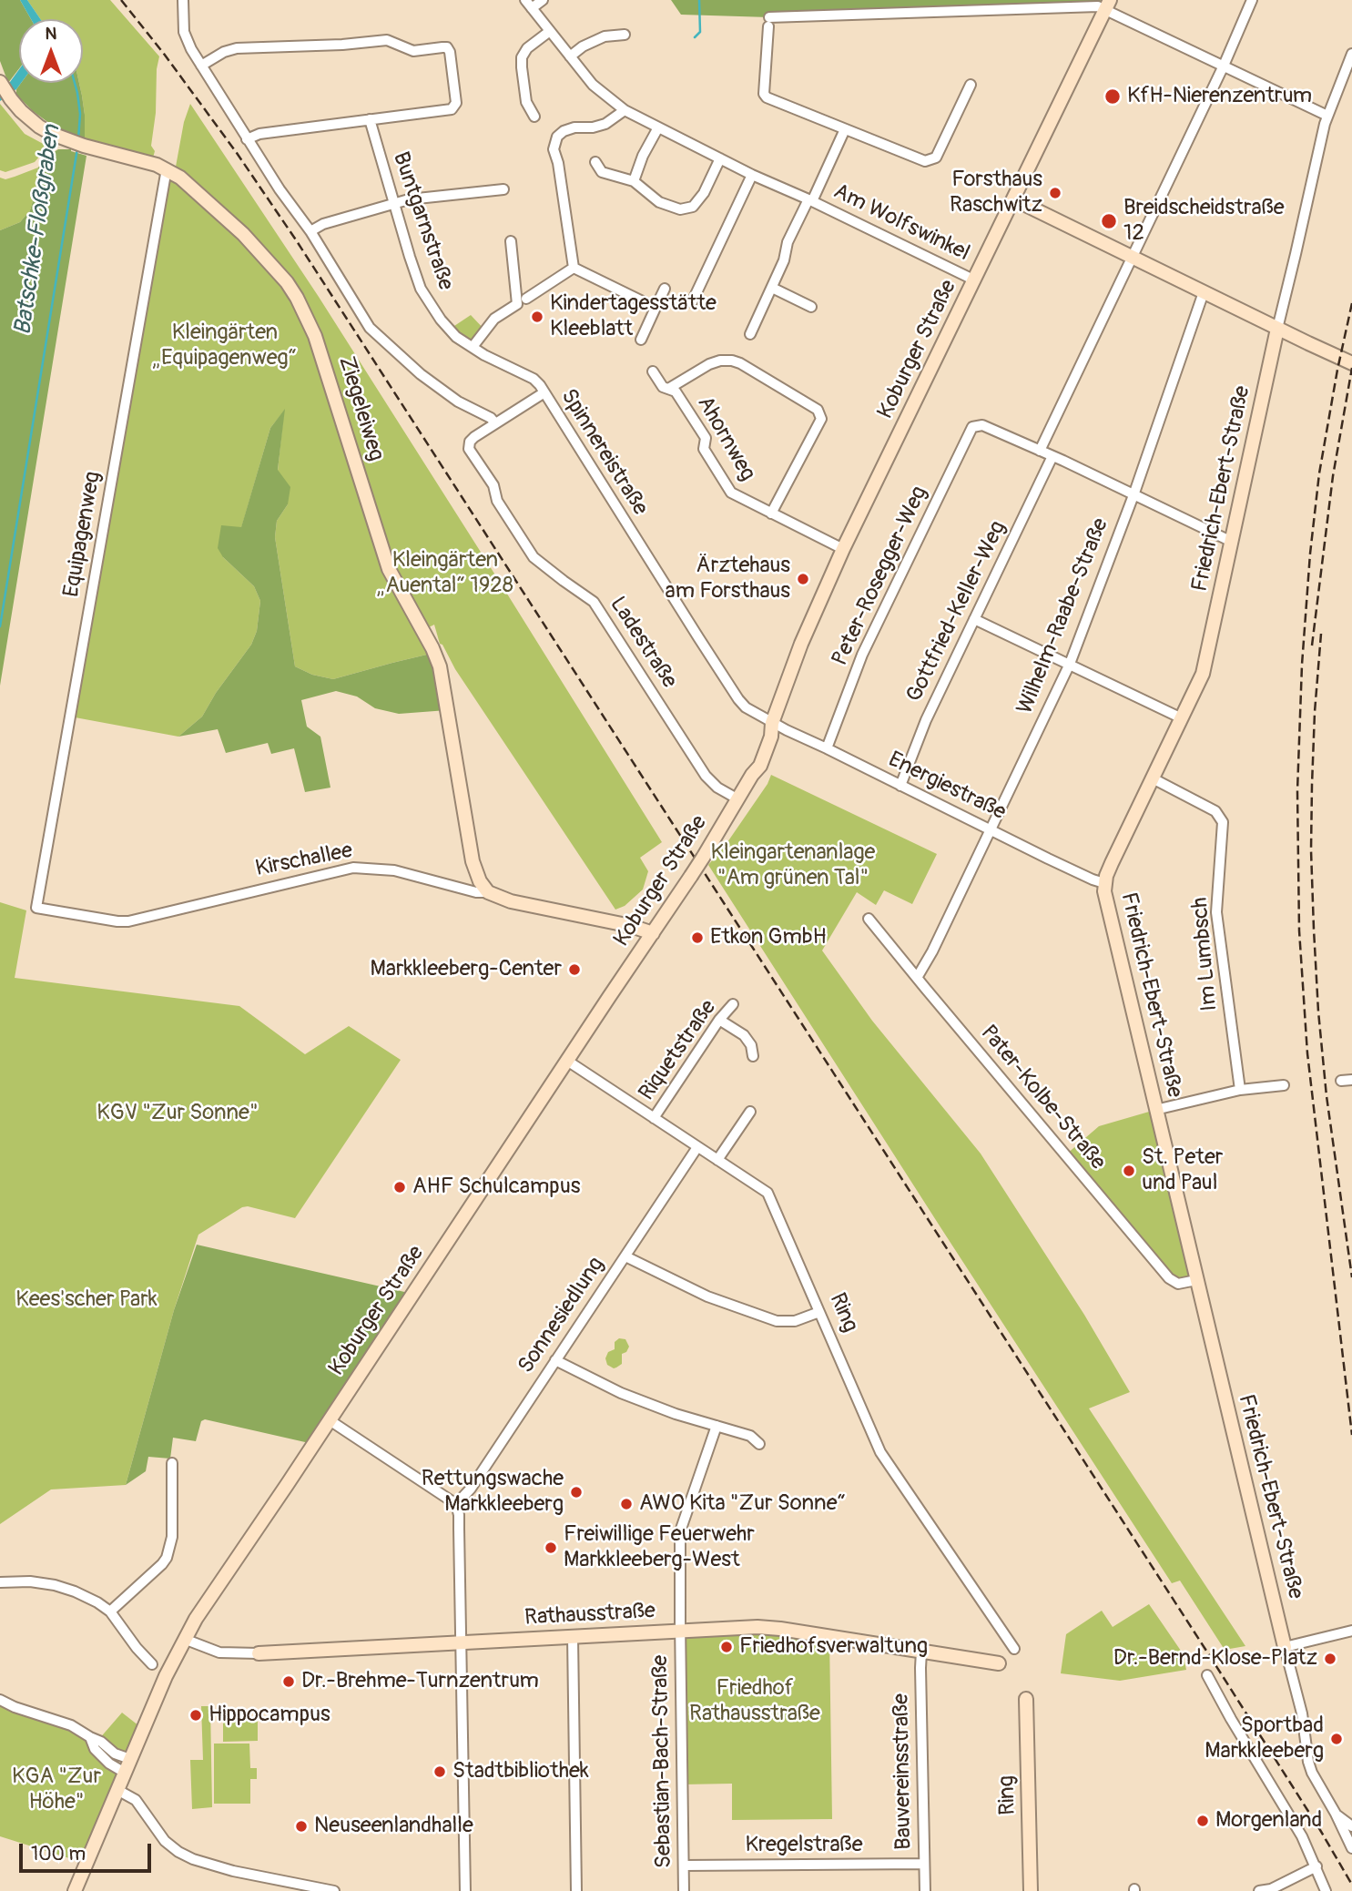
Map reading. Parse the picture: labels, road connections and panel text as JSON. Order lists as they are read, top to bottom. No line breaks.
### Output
{"streets":{"main road":["Koburger Straße","Ziegeleiweg","Friedrich-Ebert-Straße","Kirschallee","Ring","Rathausstraße"],"street":["Buntgarnstraße","Am Wolfswinkel","Ahornweg","Spinnereistraße","Equipagenweg","Peter-Rosegger-Weg","Gottfried-Keller-Weg","Wilhelm-Raabe-Straße","Ladestraße","Energiestraße","Im Lumbsch","Riquetstraße","Pater-Kolbe-Straße","Sonnesiedlung","Sebastian-Bach-Straße","Bauvereinsstraße","Kregelstraße"]},"crossings":[["Buntgarnstraße","Spinnereistraße"],["Am Wolfswinkel","Koburger Straße"],["Koburger Straße","Ahornweg"],["Koburger Straße","Spinnereistraße"],["Koburger Straße","Ladestraße"],["Koburger Straße","Energiestraße"],["Koburger Straße","Kirschallee"],["Koburger Straße","Ring"],["Koburger Straße","Rathausstraße"],["Ziegeleiweg","Equipagenweg"],["Ziegeleiweg","Kirschallee"],["Spinnereistraße","Ladestraße"],["Spinnereistraße","Energiestraße"],["Friedrich-Ebert-Straße","Energiestraße"],["Friedrich-Ebert-Straße","Im Lumbsch"],["Friedrich-Ebert-Straße","Pater-Kolbe-Straße"],["Equipagenweg","Kirschallee"],["Peter-Rosegger-Weg","Energiestraße"],["Gottfried-Keller-Weg","Energiestraße"],["Wilhelm-Raabe-Straße","Energiestraße"],["Wilhelm-Raabe-Straße","Pater-Kolbe-Straße"],["Riquetstraße","Ring"],["Ring","Sonnesiedlung"],["Rathausstraße","Sebastian-Bach-Straße"],["Rathausstraße","Bauvereinsstraße"],["Sebastian-Bach-Straße","Kregelstraße"],["Bauvereinsstraße","Kregelstraße"]],"water":["Batschke‐Floßgraben"],"parks":["Kleingärten „Equipagenweg“","Kleingärten „Auental“ 1928","Kleingartenanlage \"Am grünen Tal\"","KGV \"Zur Sonne\"","Kees'scher Park","Friedhof Rathausstraße","KGA \"Zur Höhe\""],"places":["KfH-Nierenzentrum","Forsthaus Raschwitz","Breidscheidstraße 12","Kindertagesstätte Kleeblatt","Ärztehaus am Forsthaus","Etkon GmbH","Markkleeberg-Center","St. Peter und Paul","AHF Schulcampus","Rettungswache Markkleeberg","AWO Kita \"Zur Sonne“","Freiwillige Feuerwehr Markkleeberg-West","Friedhofsverwaltung","Dr.-Bernd-Klose-Platz","Dr.-Brehme-Turnzentrum","Hippocampus","Sportbad Markkleeberg","Stadtbibliothek","Morgenland","Neuseenlandhalle"],"scale_bar":"100 m","north":"top"}
